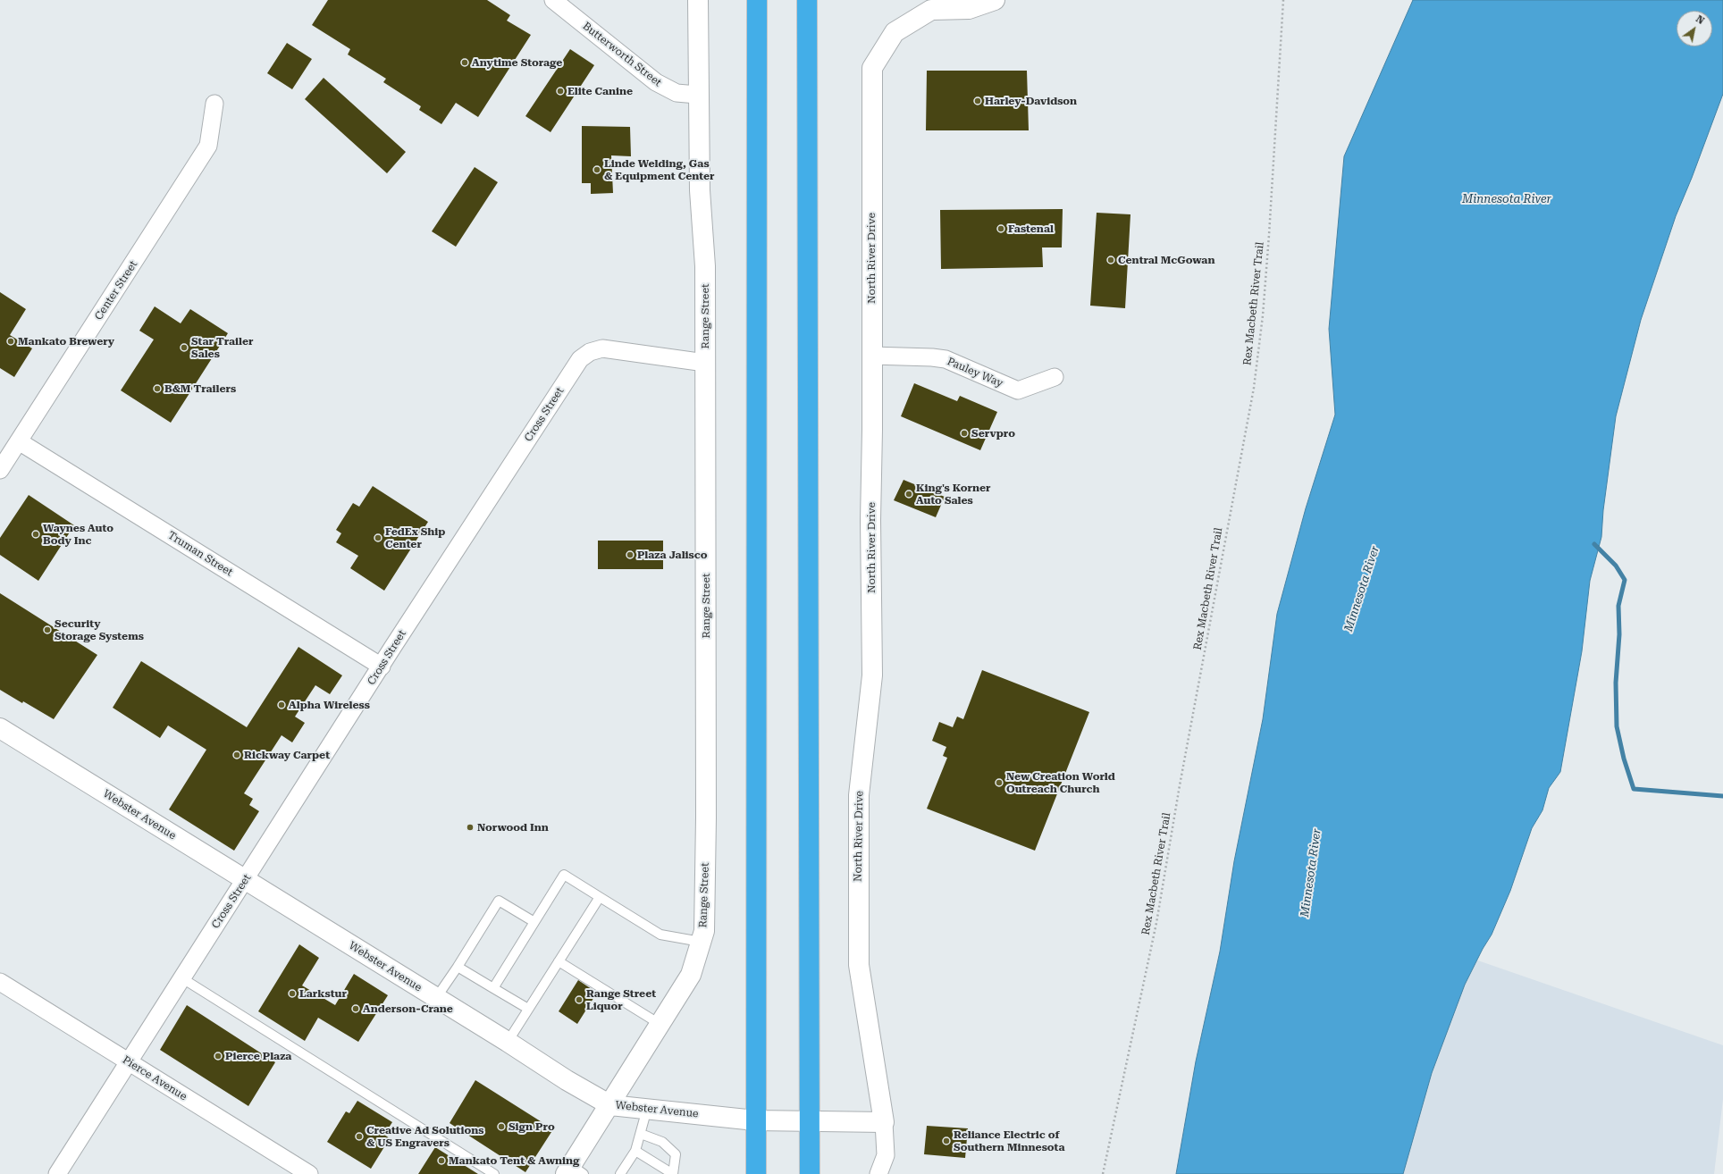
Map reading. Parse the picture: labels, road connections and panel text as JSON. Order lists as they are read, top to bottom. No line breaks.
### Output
{"streets":{"street":["Butterworth Street","North River Drive","Center Street","Range Street","Pauley Way","Cross Street","Truman Street","Webster Avenue","Pierce Avenue"],"path":["Rex Macbeth River Trail"]},"crossings":[["Butterworth Street","Range Street"],["North River Drive","Pauley Way"],["North River Drive","Webster Avenue"],["Center Street","Truman Street"],["Range Street","Cross Street"],["Range Street","Webster Avenue"],["Cross Street","Truman Street"],["Cross Street","Webster Avenue"],["Cross Street","Pierce Avenue"]],"water":["Minnesota River"],"places":["Anytime Storage","Elite Canine","Harley-Davidson","Linde Welding, Gas & Equipment Center","Fastenal","Central McGowan","Mankato Brewery","Star Trailer Sales","B&M Trailers","Servpro","King's Korner Auto Sales","Waynes Auto Body Inc","FedEx Ship Center","Plaza Jalisco","Security Storage Systems","Alpha Wireless","Rickway Carpet","New Creation World Outreach Church","Norwood Inn","Larkstur","Range Street Liquor","Anderson-Crane","Pierce Plaza","Sign Pro","Creative Ad Solutions & US Engravers","Reliance Electric of Southern Minnesota","Mankato Tent & Awning"],"north":"top right"}
